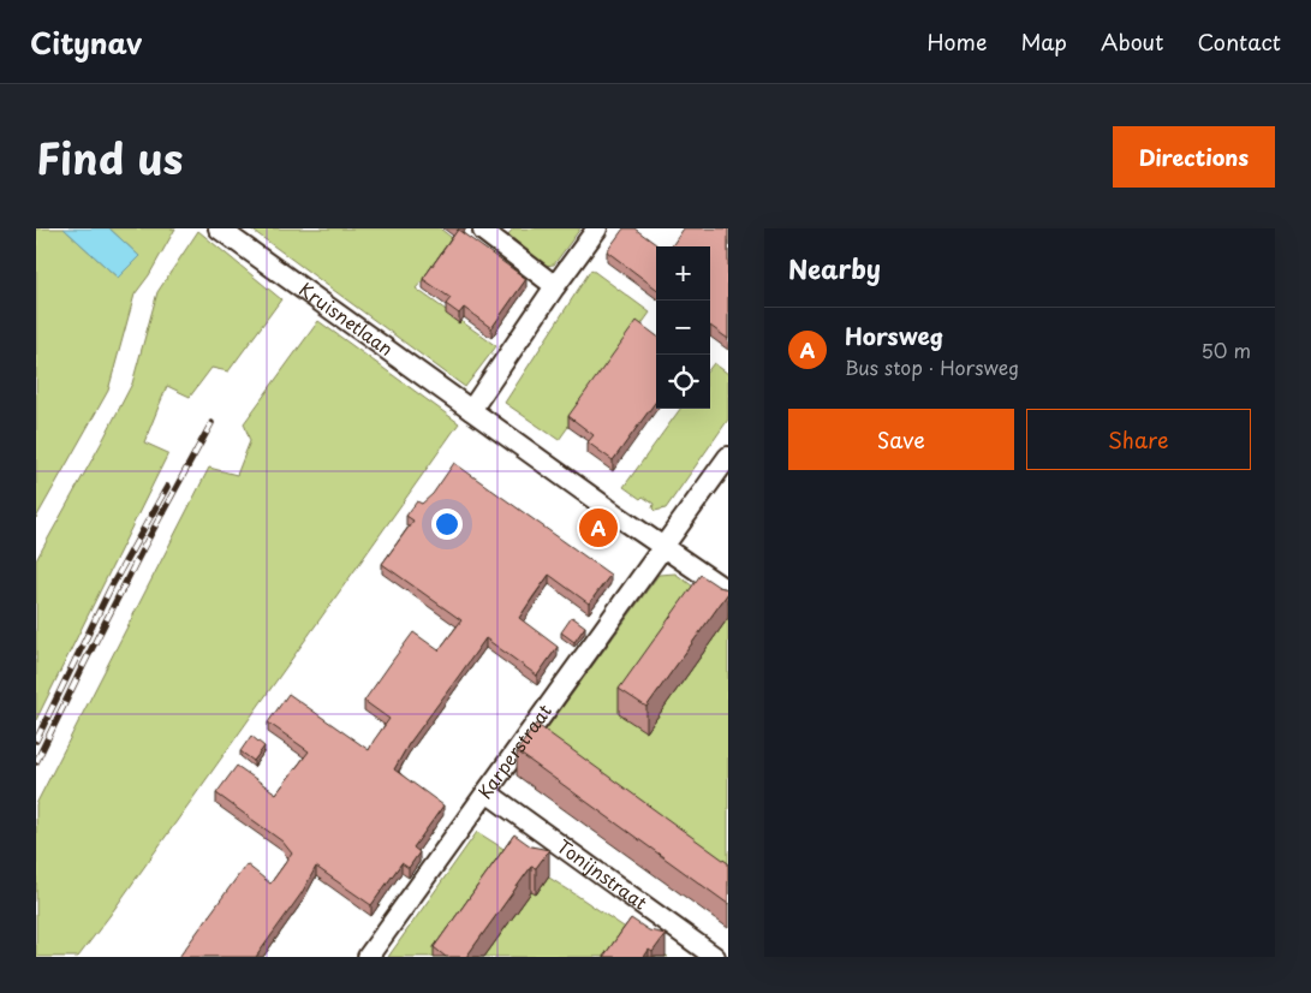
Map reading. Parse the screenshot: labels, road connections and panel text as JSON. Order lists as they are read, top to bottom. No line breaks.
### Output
{"streets":{"street":["Kruisnetlaan","Karperstraat","Tonijnstraat"]},"crossings":[["Kruisnetlaan","Karperstraat"],["Karperstraat","Tonijnstraat"]],"page":{"header":"Citynav","nav":["Home","Map","About","Contact"],"title":"Find us","buttons":["Directions",["Save","Share"]],"heading":"Nearby","map_buttons":["+","−"],"list":[{"mark":"A","name":"Horsweg","note":"Bus stop · Horsweg","value":"50 m"}],"pins":"A"}}
